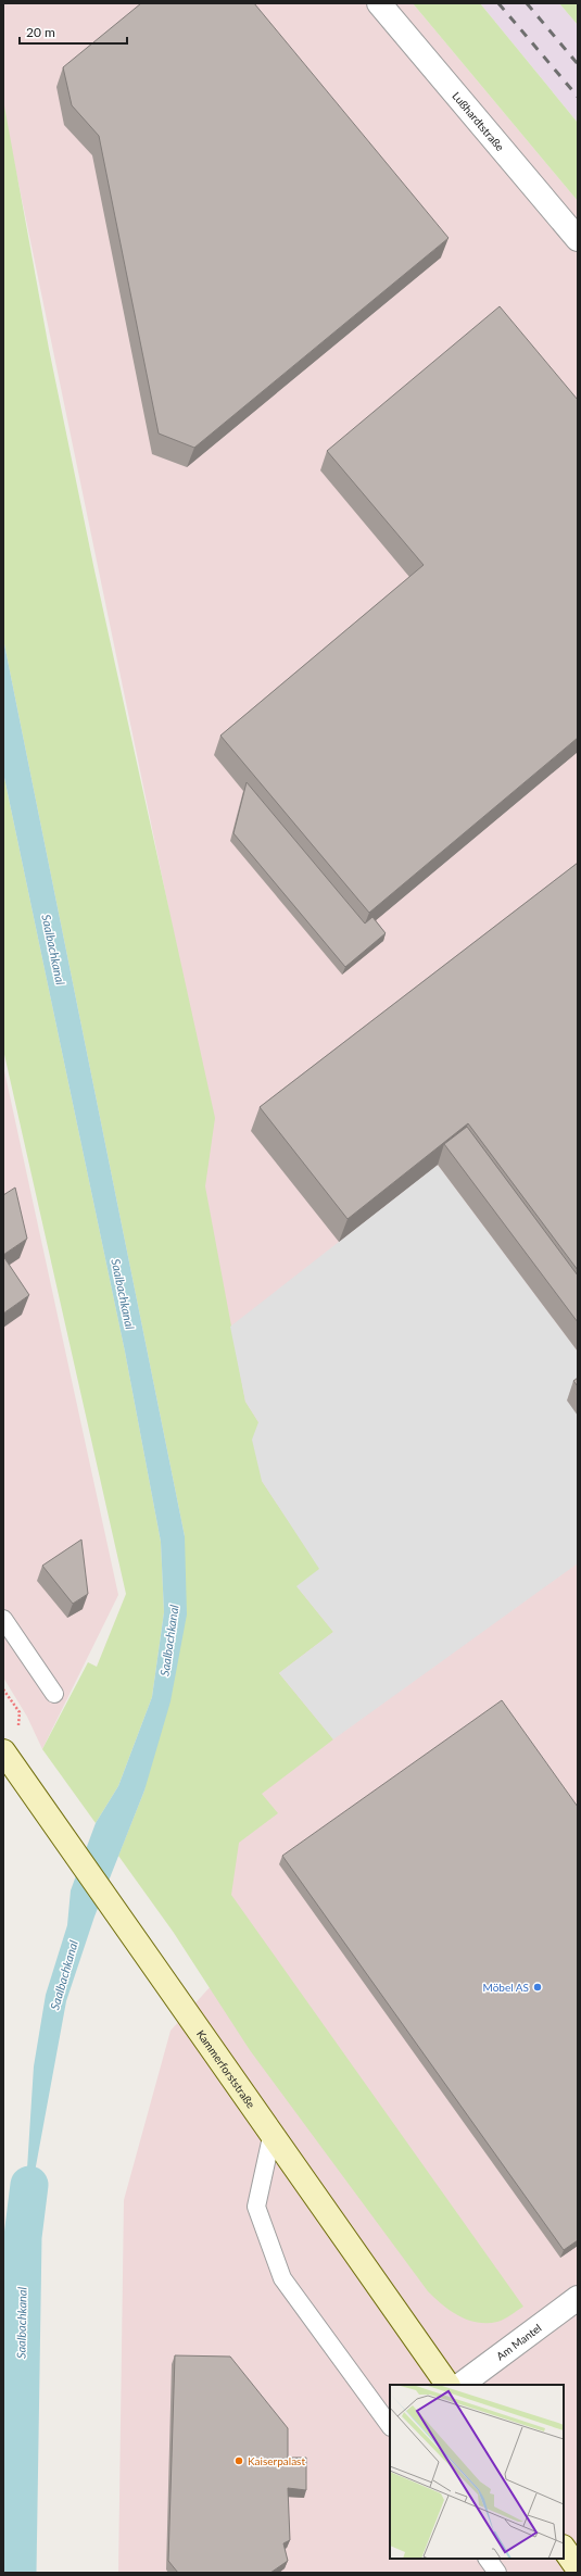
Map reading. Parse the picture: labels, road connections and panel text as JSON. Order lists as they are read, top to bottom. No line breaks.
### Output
{"streets":{"street":["Lußhardtstraße","Kammerforststraße","Am Mantel"]},"water":["Saalbachkanal"],"places":["Möbel AS","Kaiserpalast"],"scale_bar":"20 m"}
